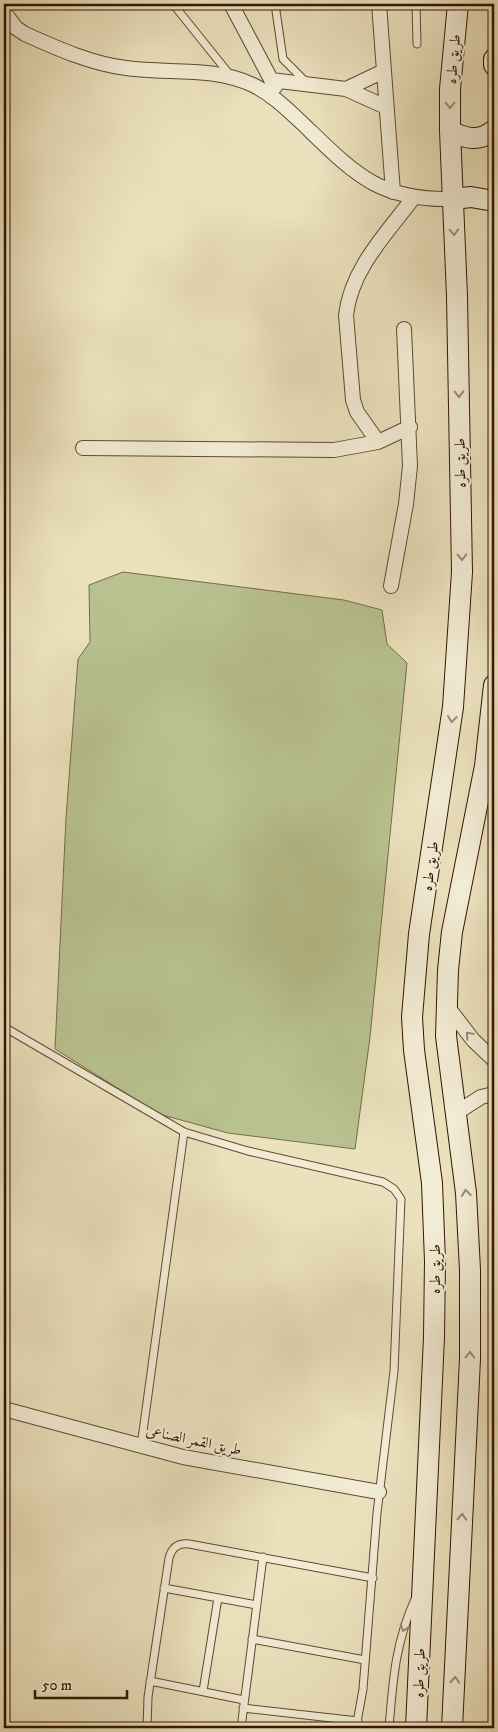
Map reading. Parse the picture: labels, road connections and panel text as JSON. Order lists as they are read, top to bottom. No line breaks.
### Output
{"streets":{"main road":["طريق طره"],"street":["طريق القمر الصناعى"]},"scale_bar":"50 m"}
